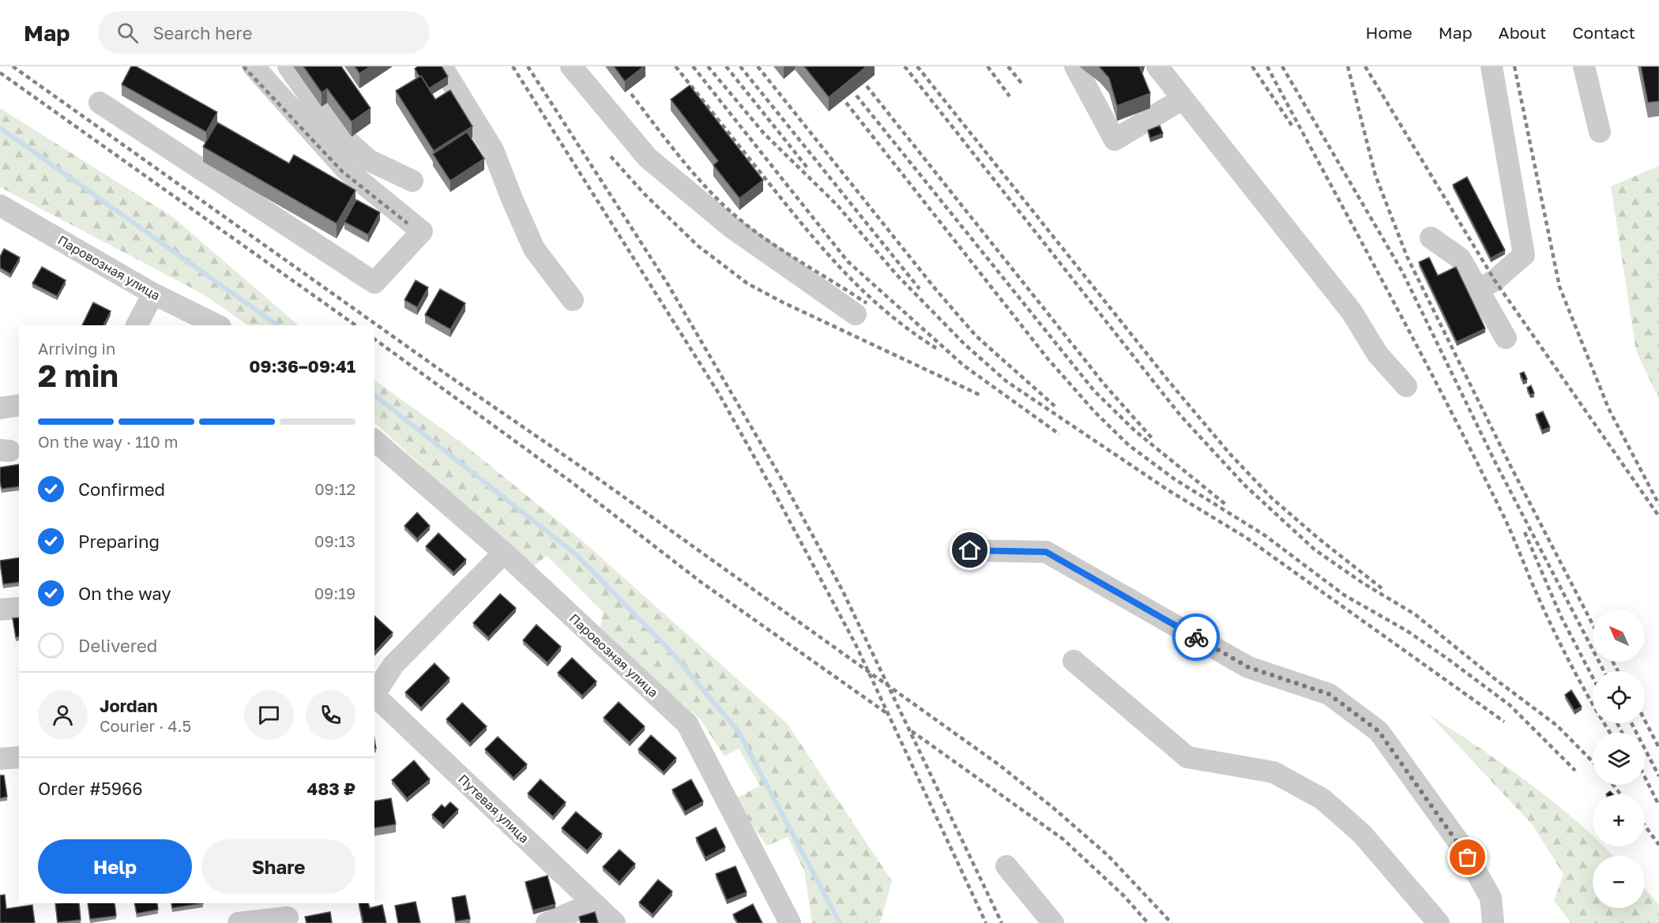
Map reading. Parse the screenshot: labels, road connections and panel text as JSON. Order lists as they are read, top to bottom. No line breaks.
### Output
{"streets":{"street":["Паровозная улица","Путевая улица"]},"north":"top left","page":{"header":"Map","search":"Search here","nav":["Home","Map","About","Contact"],"heading":["2 min","Arriving in","09:36–09:41"],"panel":["Jordan","Courier · 4.5","Order #5966","483 ₽"],"bar":"On the way · 110 m","list":[["Confirmed","09:12"],["Preparing","09:13"],["On the way","09:19"],"Delivered"],"map_buttons":["+","−"],"buttons":["Help","Share"]}}
